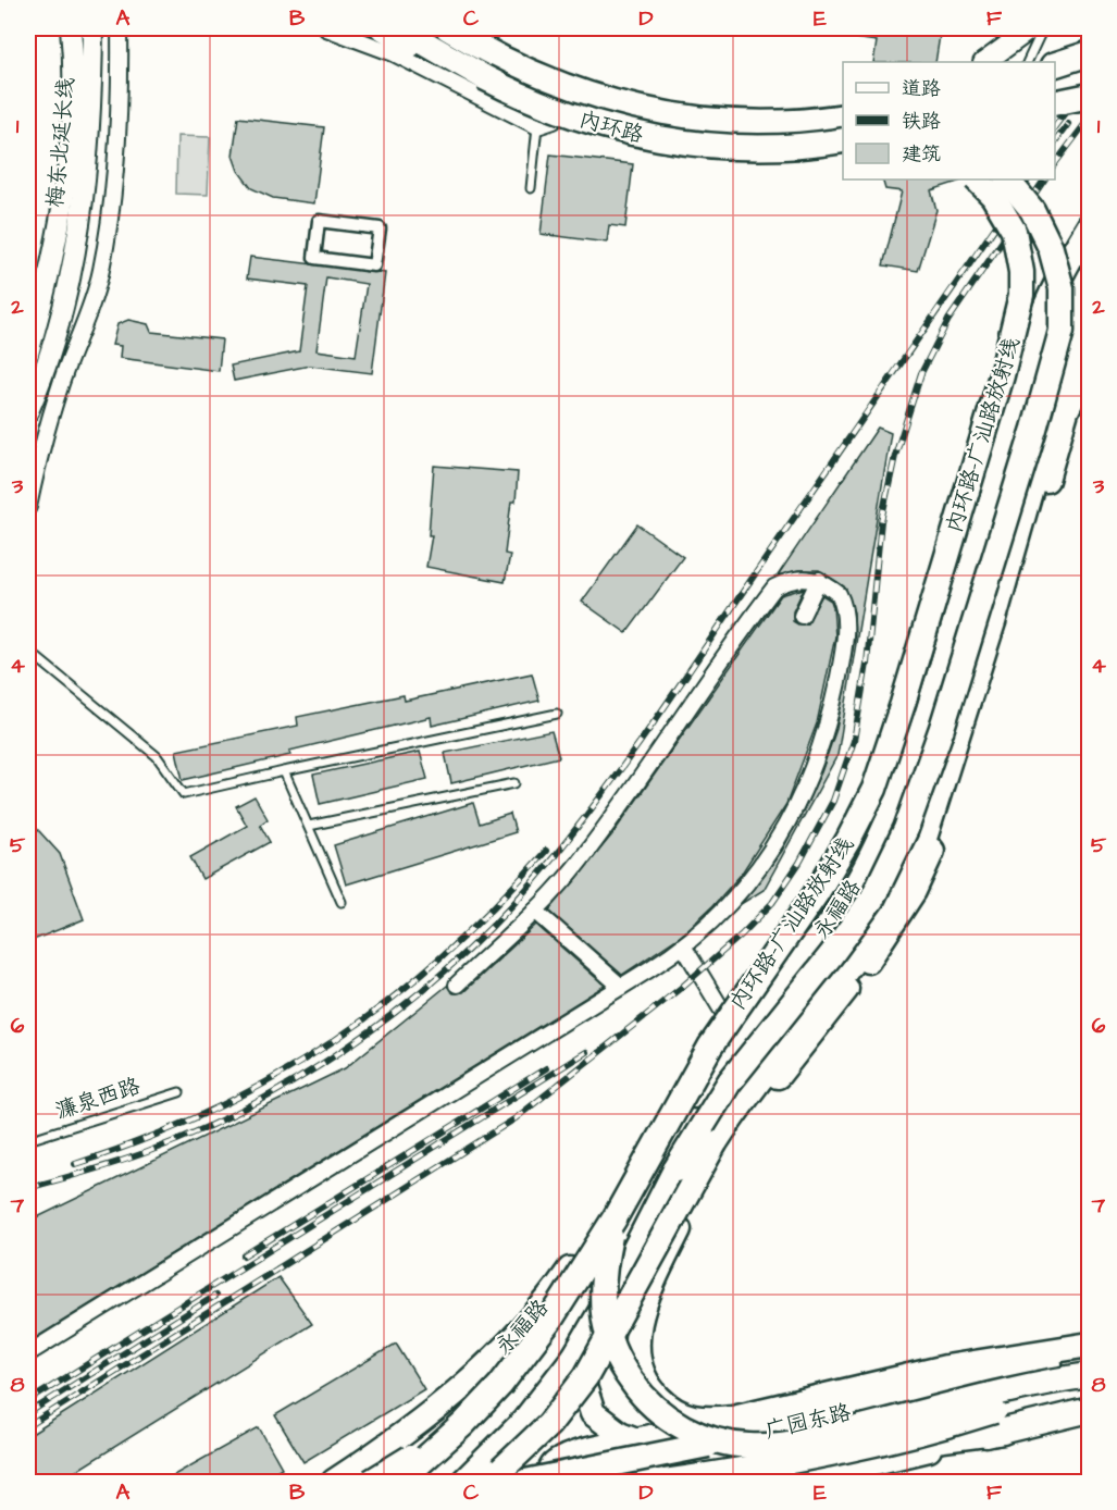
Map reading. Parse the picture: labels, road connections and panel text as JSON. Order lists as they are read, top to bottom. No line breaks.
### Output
{"streets":{"main road":["内环路","内环路-广汕路放射线","永福路","广园东路"],"street":["梅东北延长线"],"lane":["濂泉西路"]},"legend":["道路","铁路","建筑"],"grid":{"columns":["A","B","C","D","E","F"],"rows":["1","2","3","4","5","6","7","8"]}}
